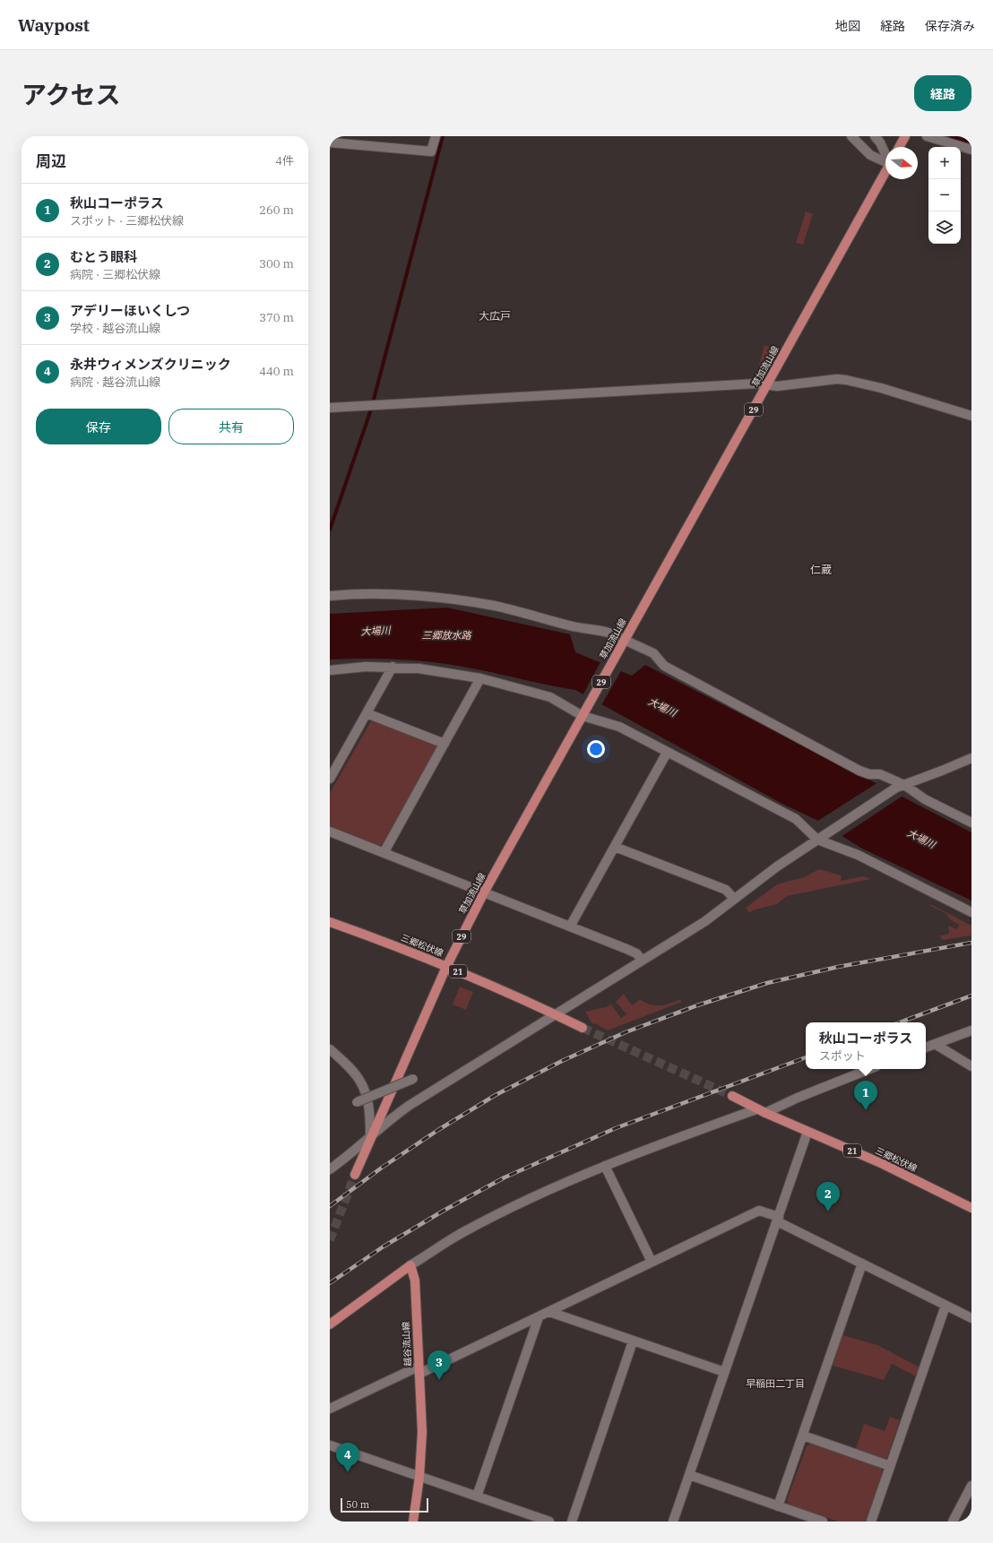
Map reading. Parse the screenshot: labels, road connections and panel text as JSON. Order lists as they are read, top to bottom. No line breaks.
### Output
{"streets":{"main road":["草加流山線","29","三郷松伏線","21","越谷流山線"]},"crossings":[["草加流山線","三郷松伏線"]],"districts":["大広戸","仁蔵","早稲田二丁目"],"water":["大場川","三郷放水路"],"scale_bar":"50 m","north":"right","page":{"header":"Waypost","nav":["地図","経路","保存済み"],"title":"アクセス","buttons":["経路",["保存","共有"]],"heading":["周辺","4件"],"map_buttons":["+","−"],"list":[{"mark":"1","name":"秋山コーポラス","note":"スポット · 三郷松伏線","value":"260 m"},{"mark":"2","name":"むとう眼科","note":"病院 · 三郷松伏線","value":"300 m"},{"mark":"3","name":"アデリーほいくしつ","note":"学校 · 越谷流山線","value":"370 m"},{"mark":"4","name":"永井ウィメンズクリニック","note":"病院 · 越谷流山線","value":"440 m"}],"popup":["秋山コーポラス","スポット"],"pins":["1","2","3","4"],"scale":"50 m"}}
